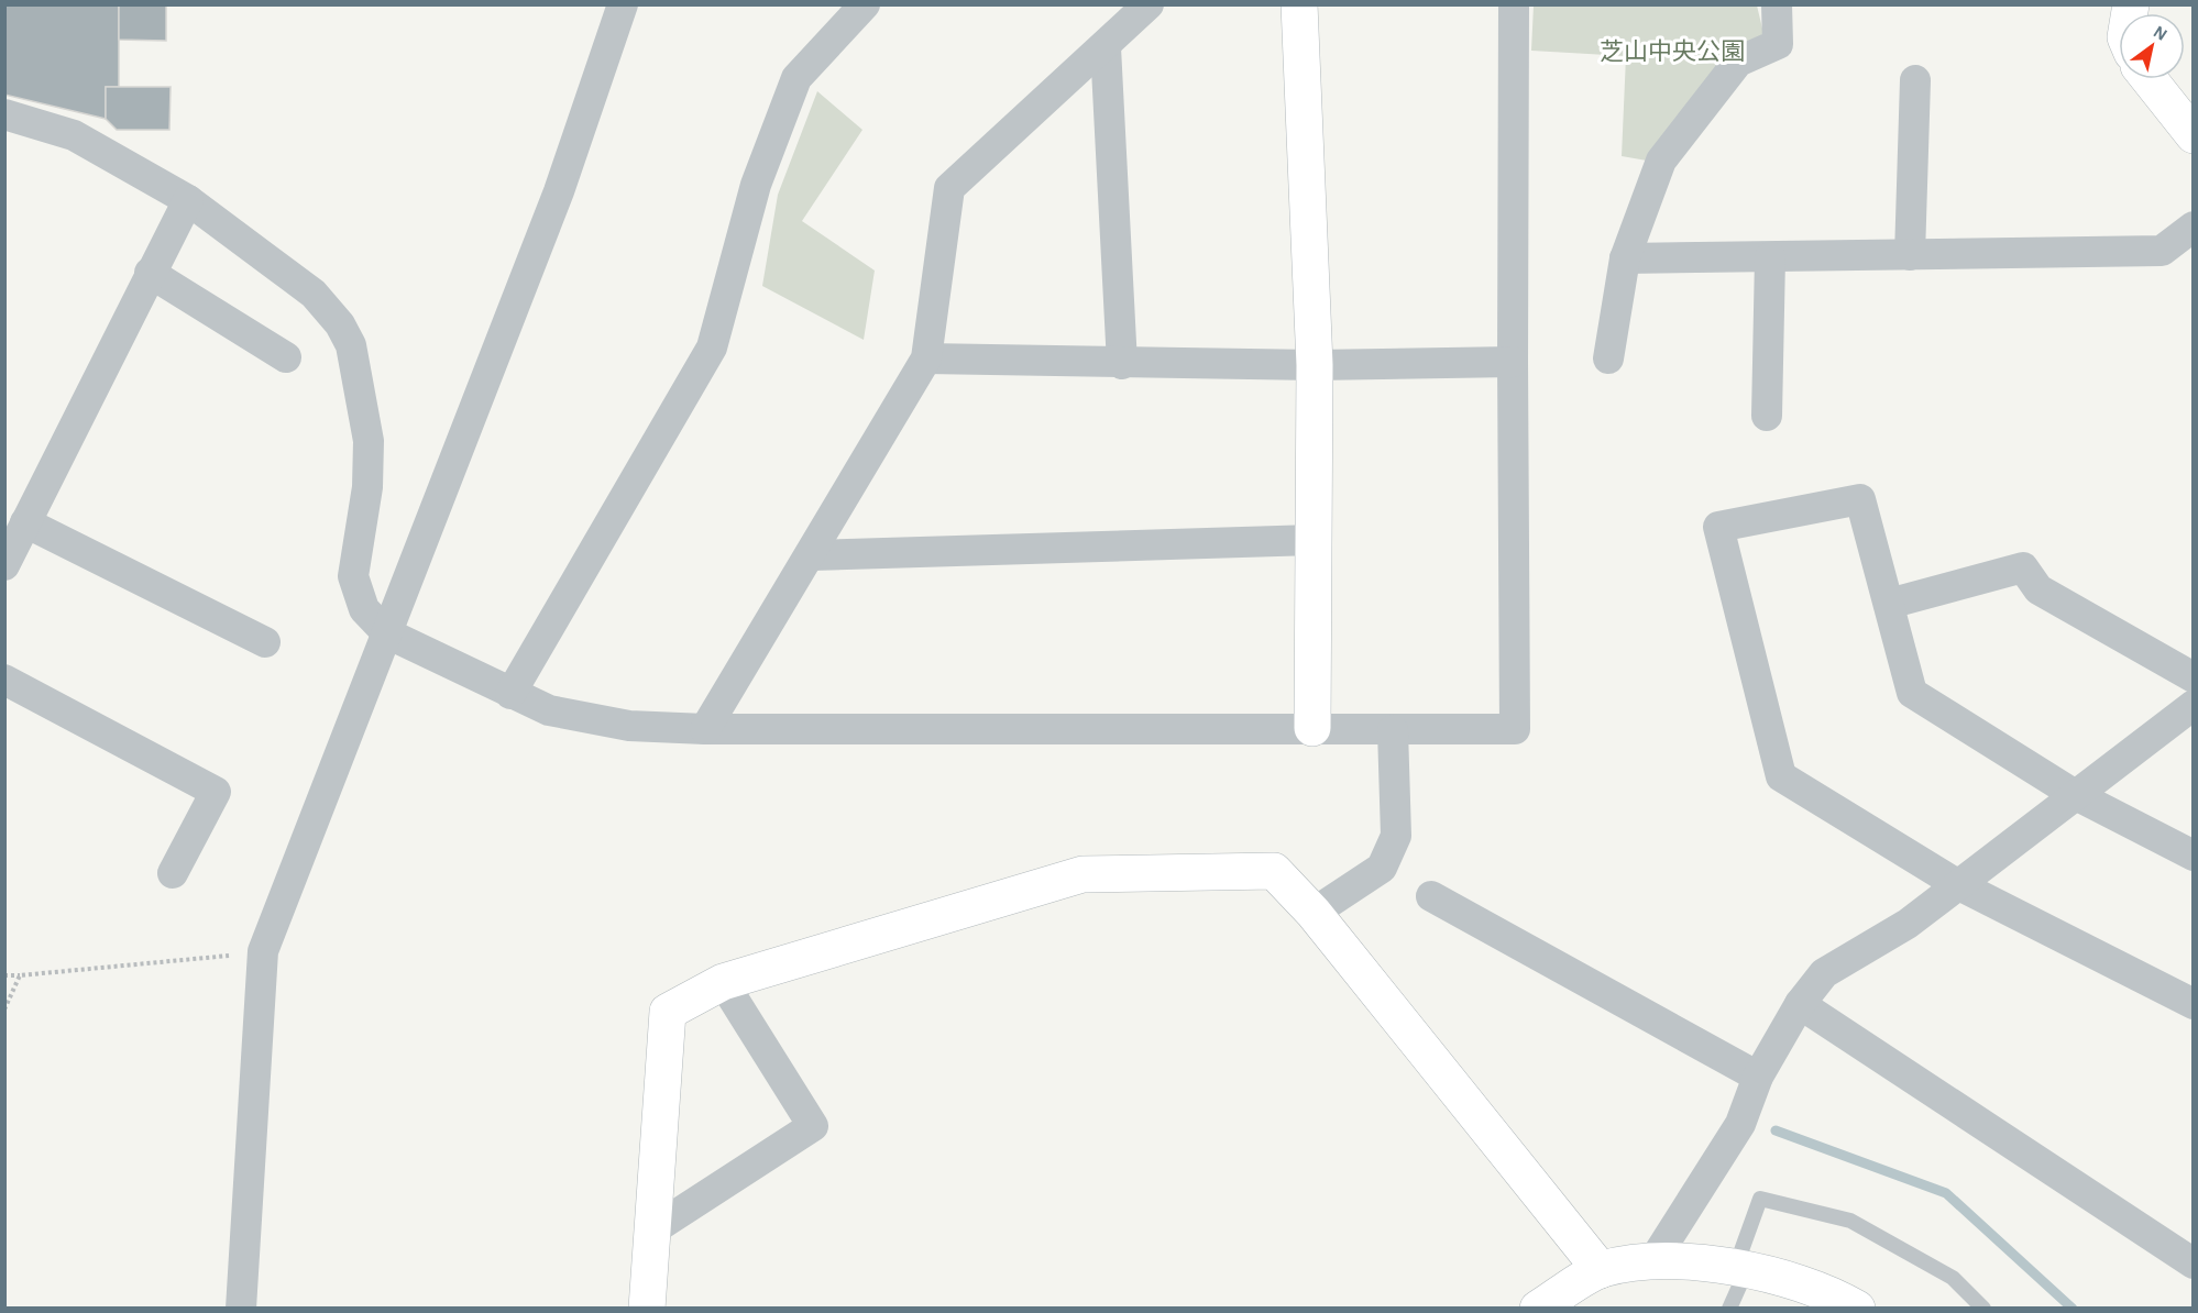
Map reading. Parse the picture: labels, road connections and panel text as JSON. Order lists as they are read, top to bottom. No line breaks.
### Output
{"parks":["芝山中央公園"],"north":"top right"}
